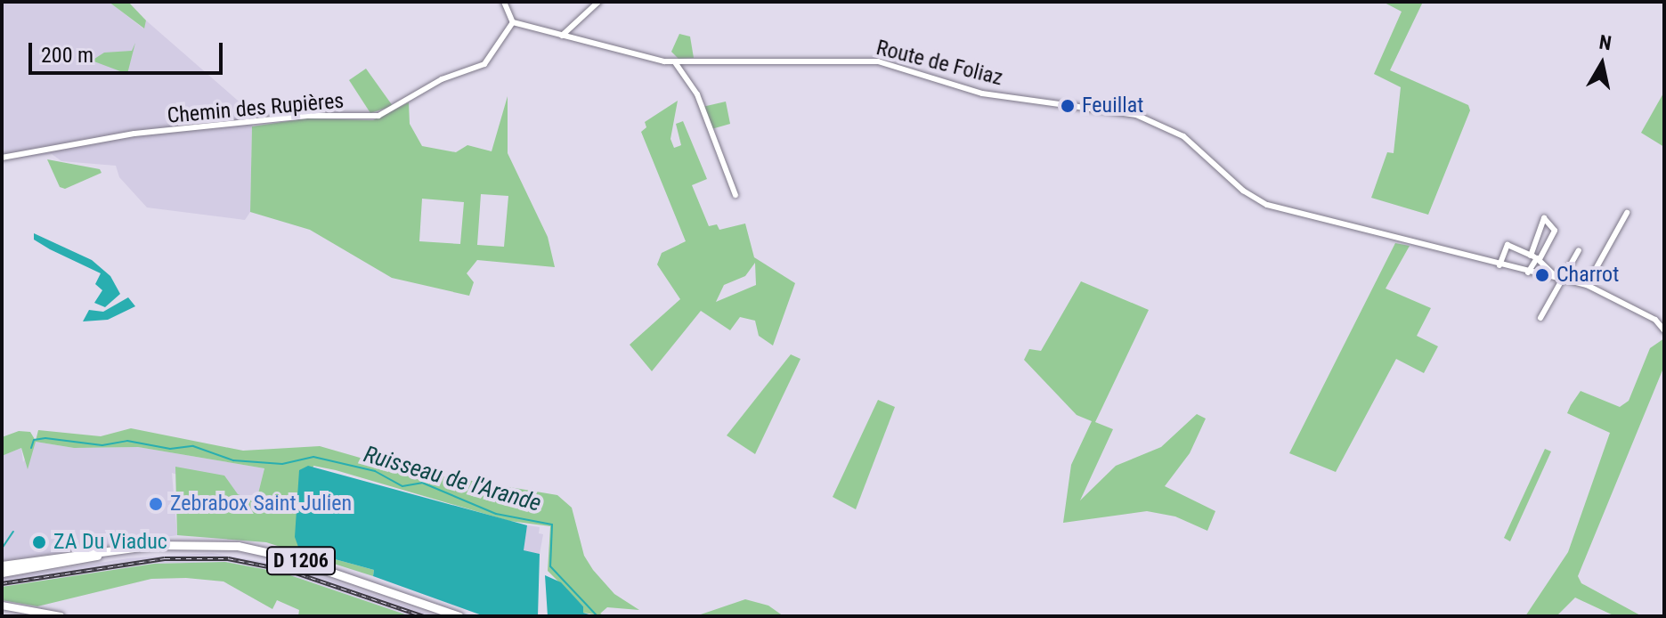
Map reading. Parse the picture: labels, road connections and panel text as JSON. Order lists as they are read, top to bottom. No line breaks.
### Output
{"streets":{"main road":["D 1206"],"street":["Route de Foliaz","Chemin des Rupières"]},"crossings":[["Route de Foliaz","Chemin des Rupières"]],"water":["Ruisseau de l'Arande"],"places":["Feuillat","Charrot","Zebrabox Saint Julien","ZA Du Viaduc"],"scale_bar":"200 m","north":"top"}
